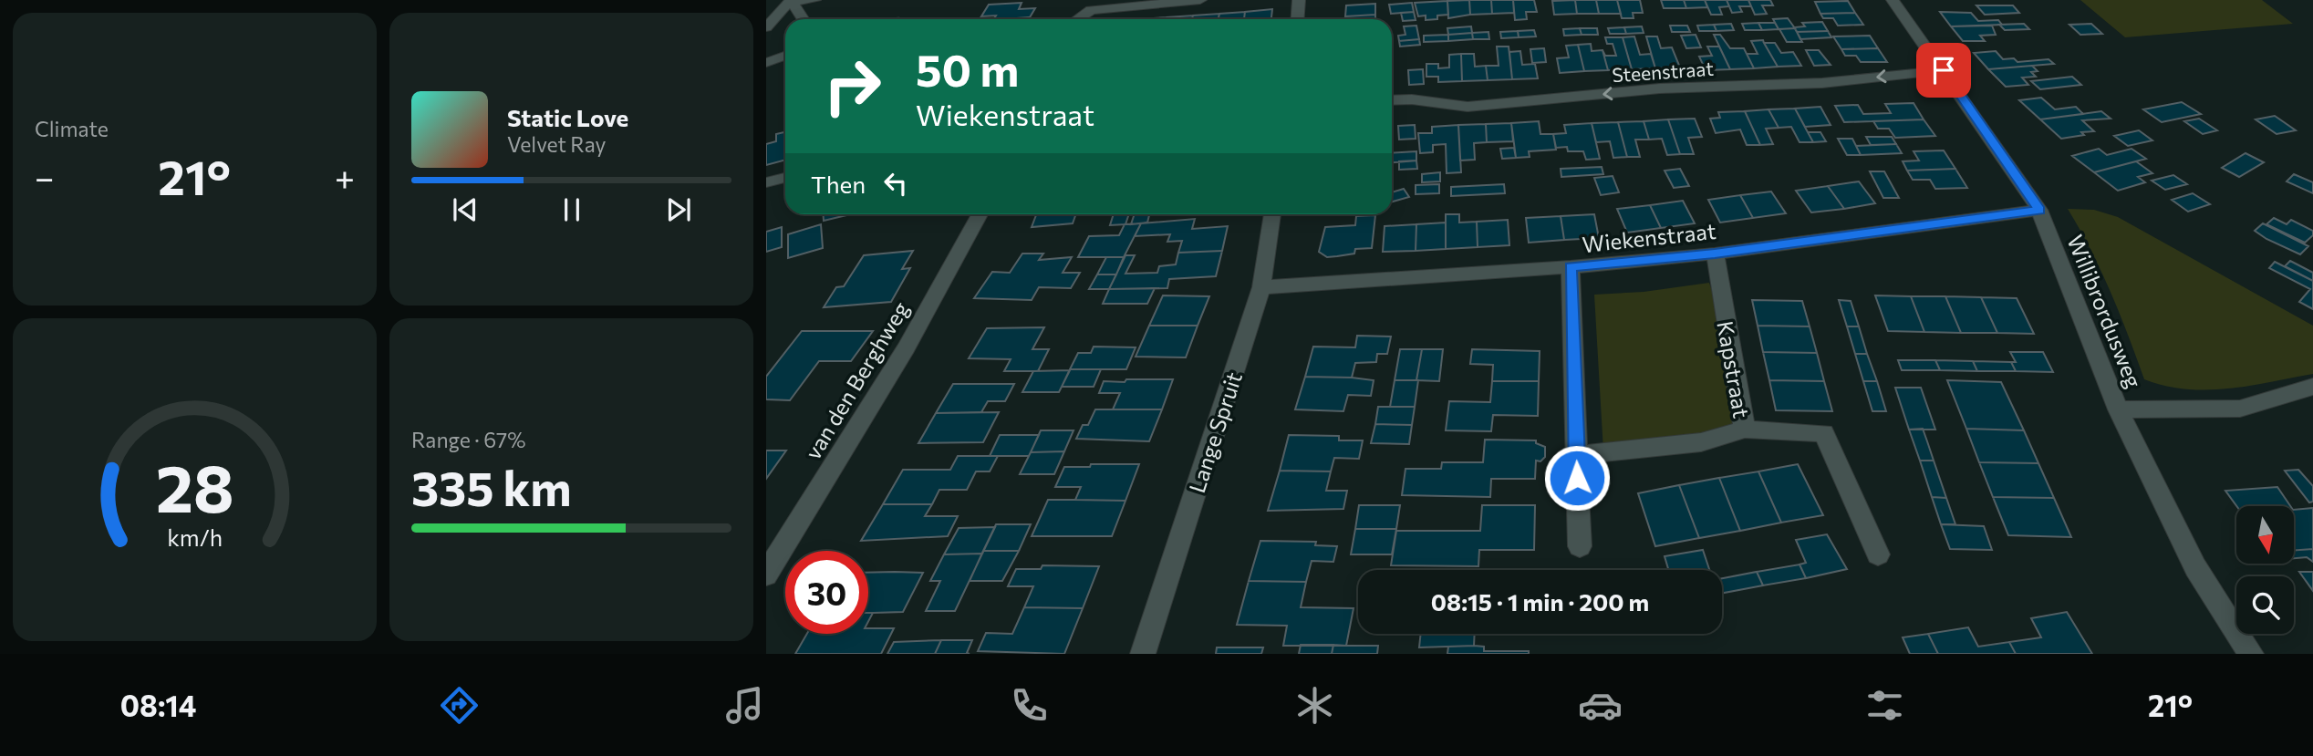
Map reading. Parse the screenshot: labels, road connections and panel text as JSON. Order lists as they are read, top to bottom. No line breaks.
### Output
{"streets":{"street":["Steenstraat","Wiekenstraat","Willibrordusweg","Kapstraat","van den Berghweg","Lange Spruit"]},"crossings":[["Steenstraat","Willibrordusweg"],["Wiekenstraat","Willibrordusweg"],["Wiekenstraat","Kapstraat"],["Wiekenstraat","Lange Spruit"]],"one_way":["Steenstraat"],"north":"bottom","page":{"tile":["Climate",["Range · 67%","335 km"]],"turn":["50 m","Wiekenstraat"],"song":["Static Love","Velvet Ray"],"heat":["−","21°","+"],"then":"Then","limit":"30","trip":"08:15 · 1 min · 200 m","tabs":["08:14","21°"],"gauge":["28","km/h"]}}
